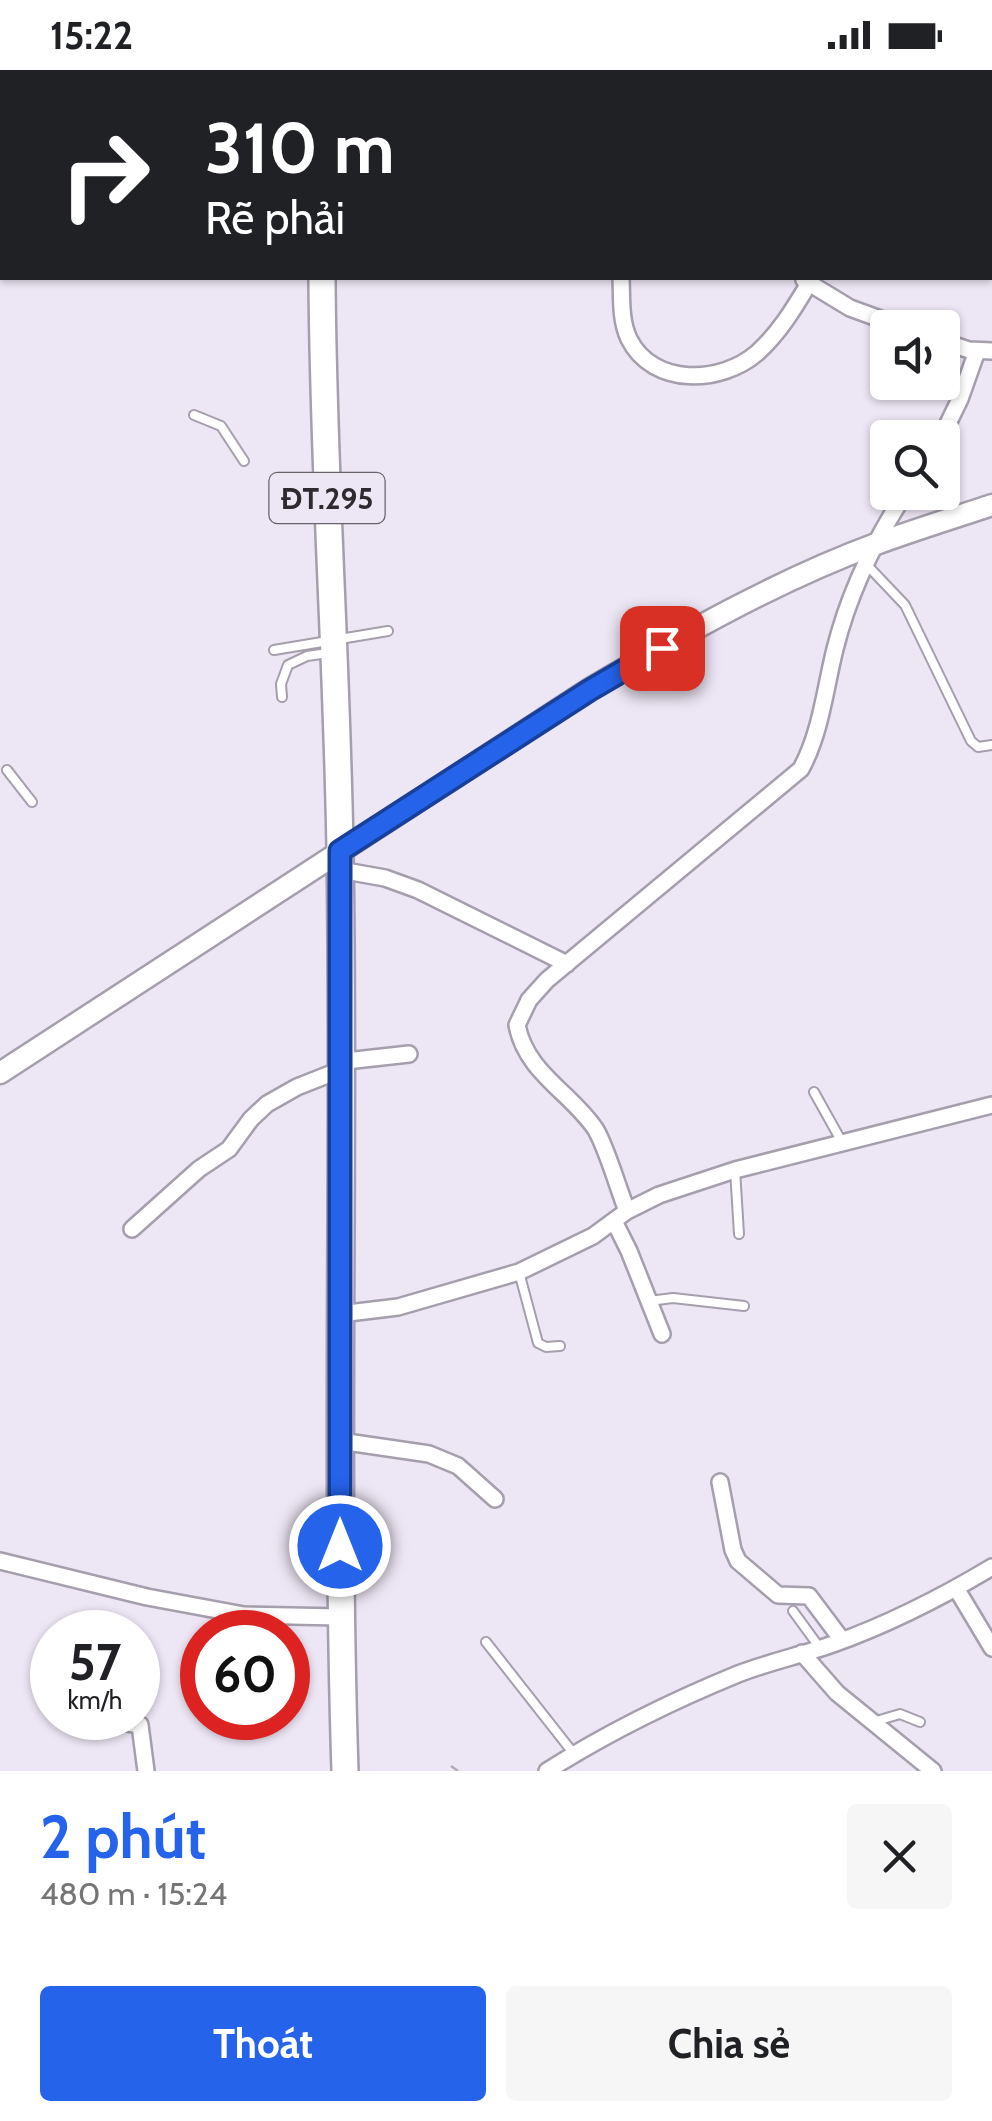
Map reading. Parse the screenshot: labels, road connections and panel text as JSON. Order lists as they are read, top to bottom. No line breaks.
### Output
{"streets":{"main road":["ĐT.295"]},"page":{"status":"15:22","turn":["310 m","Rẽ phải"],"speed":"57 km/h","limit":"60","heading":["2 phút","480 m · 15:24"],"buttons":["Thoát","Chia sẻ"]}}
